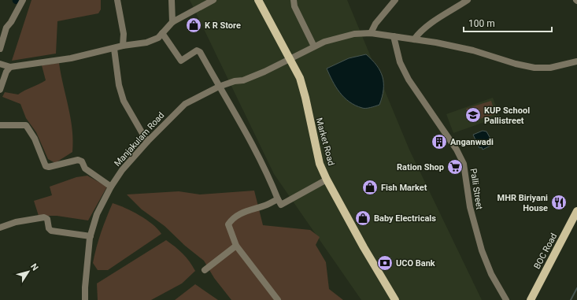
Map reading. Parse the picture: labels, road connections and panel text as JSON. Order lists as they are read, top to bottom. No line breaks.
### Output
{"streets":{"main road":["Market Road","BOC Road"],"street":["Manjakulam Road","Palli Street"]},"crossings":[["Manjakulam Road","Market Road"],["Manjakulam Road","Palli Street"]],"places":{"shop":["K R Store","Fish Market","Baby Electricals"],"school or university":["KUP School Pallistreet"],"building":["Anganwadi"],"supermarket":["Ration Shop"],"restaurant":["MHR Biriyani House"],"bank":["UCO Bank"]},"scale_bar":"100 m","north":"top right"}
